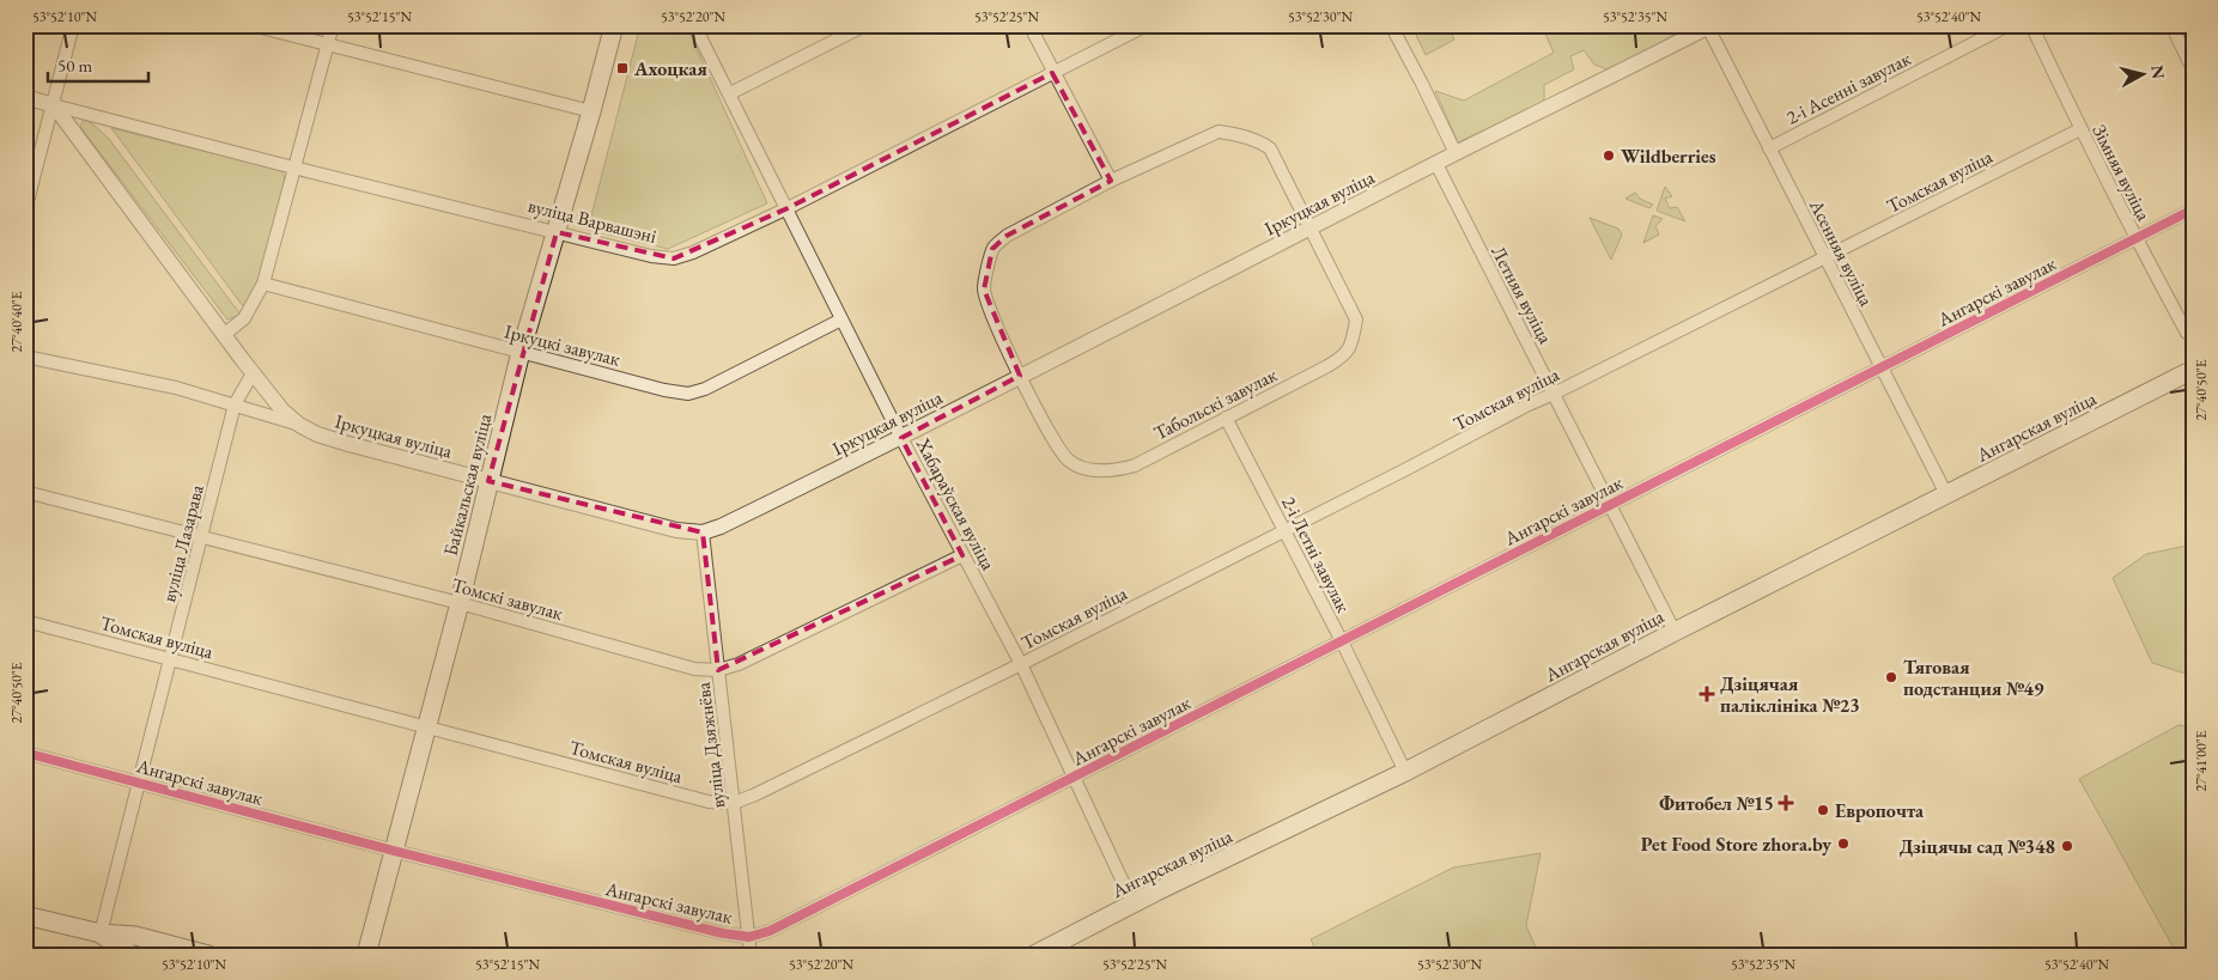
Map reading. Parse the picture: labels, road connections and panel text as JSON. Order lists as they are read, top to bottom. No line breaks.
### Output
{"streets":{"main road":["Ангарская вуліца","Байкальская вуліца"],"street":["2-і Асенні завулак","Зімняя вуліца","Томская вуліца","Іркуцкая вуліца","вуліца Варвашэні","Асенняя вуліца","Ангарскі завулак","Летняя вуліца","Іркуцкі завулак","Табольскі завулак","Хабараўская вуліца","вуліца Лазарава","2-і Летні завулак","Томскі завулак","вуліца Дзяжнёва"]},"crossings":[["2-і Асенні завулак","Асенняя вуліца"],["Зімняя вуліца","Томская вуліца"],["Зімняя вуліца","Ангарскі завулак"],["Томская вуліца","Асенняя вуліца"],["Томская вуліца","Летняя вуліца"],["Томская вуліца","Байкальская вуліца"],["Томская вуліца","Хабараўская вуліца"],["Томская вуліца","вуліца Лазарава"],["Томская вуліца","2-і Летні завулак"],["Томская вуліца","вуліца Дзяжнёва"],["Іркуцкая вуліца","Асенняя вуліца"],["Іркуцкая вуліца","Летняя вуліца"],["Іркуцкая вуліца","Табольскі завулак"],["Іркуцкая вуліца","Байкальская вуліца"],["Іркуцкая вуліца","Хабараўская вуліца"],["Іркуцкая вуліца","вуліца Лазарава"],["Іркуцкая вуліца","вуліца Дзяжнёва"],["вуліца Варвашэні","Байкальская вуліца"],["вуліца Варвашэні","Хабараўская вуліца"],["Асенняя вуліца","Ангарскі завулак"],["Асенняя вуліца","Ангарская вуліца"],["Ангарскі завулак","Летняя вуліца"],["Ангарскі завулак","Байкальская вуліца"],["Ангарскі завулак","Хабараўская вуліца"],["Ангарскі завулак","вуліца Лазарава"],["Ангарскі завулак","2-і Летні завулак"],["Ангарскі завулак","вуліца Дзяжнёва"],["Летняя вуліца","Ангарская вуліца"],["Іркуцкі завулак","Байкальская вуліца"],["Іркуцкі завулак","Хабараўская вуліца"],["Табольскі завулак","2-і Летні завулак"],["Ангарская вуліца","Хабараўская вуліца"],["Ангарская вуліца","2-і Летні завулак"],["Байкальская вуліца","Томскі завулак"],["Хабараўская вуліца","Томскі завулак"],["вуліца Лазарава","Томскі завулак"],["Томскі завулак","вуліца Дзяжнёва"]],"places":{"transit":["Ахоцкая"],"other":["Wildberries","Тяговая подстанция №49","Европочта","Pet Food Store zhora.by","Дзіцячы сад №348"],"health":["Дзіцячая паліклініка №23","Фитобел №15"]},"scale_bar":"50 m","north":"right","coordinates":["53°52'10\"N","53°52'15\"N","53°52'20\"N","53°52'25\"N","53°52'30\"N","53°52'35\"N","53°52'40\"N","27°40'40\"E","27°40'50\"E","27°41'00\"E"]}
